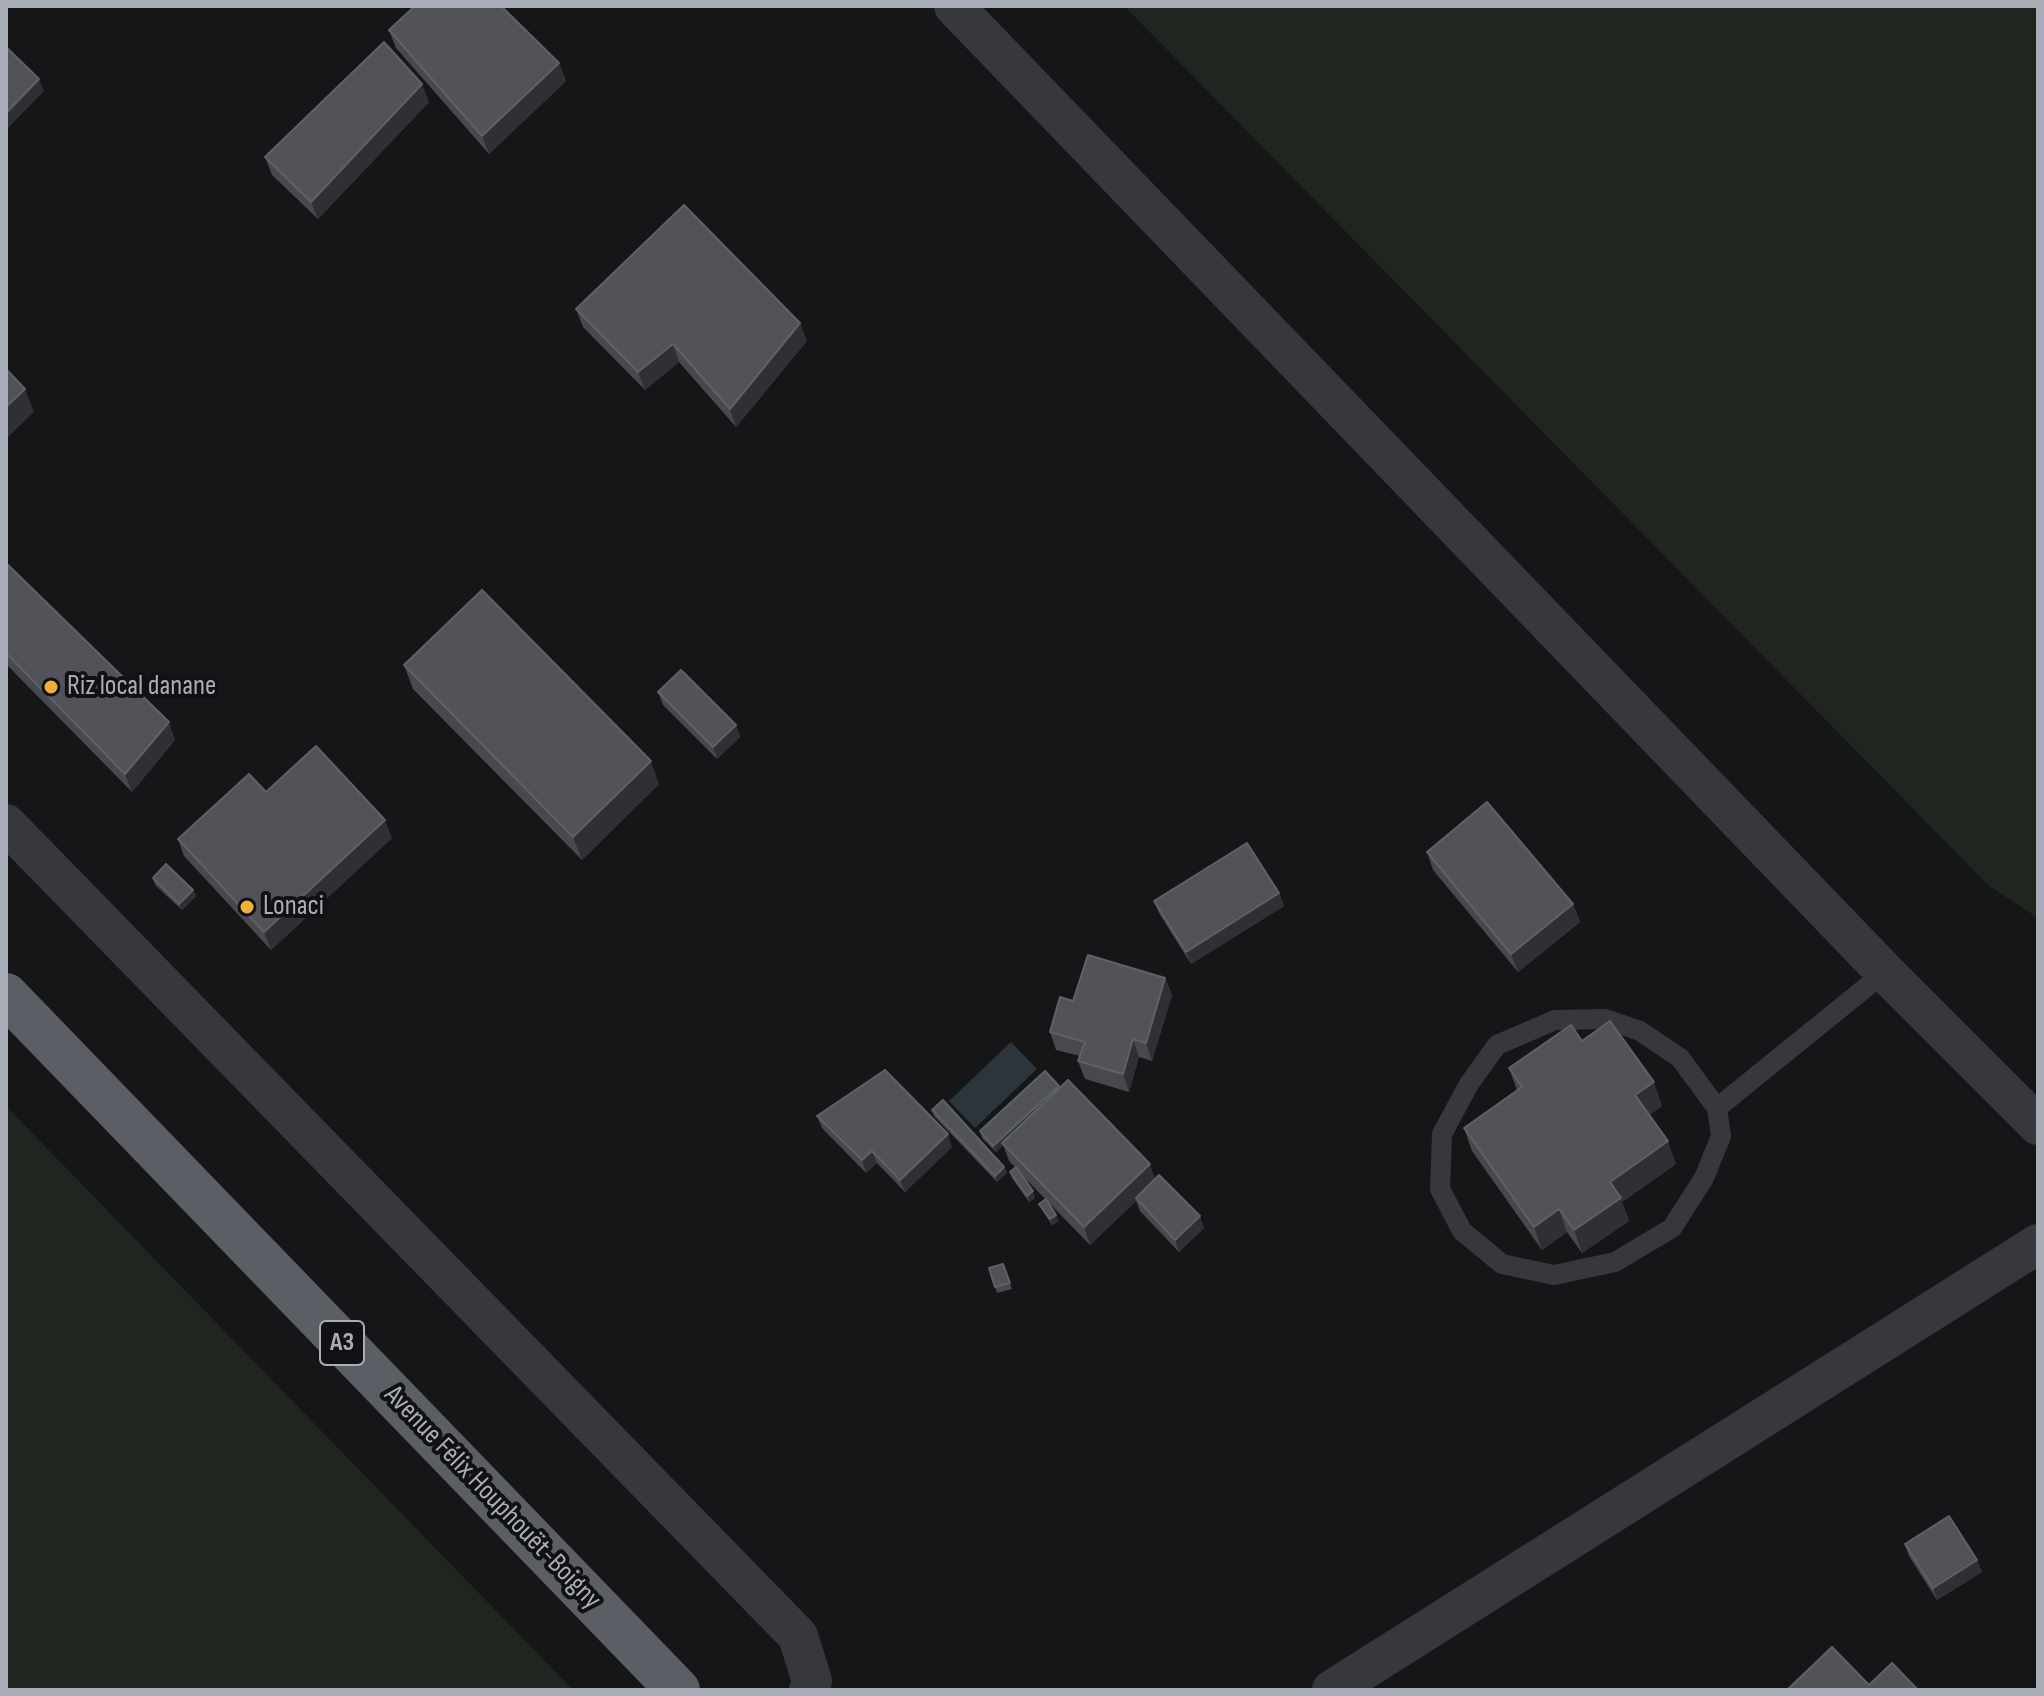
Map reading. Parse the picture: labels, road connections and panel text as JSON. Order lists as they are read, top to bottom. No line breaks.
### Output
{"streets":{"highway":["A3","Avenue Félix Houphouët-Boigny"]},"places":["Riz local danane","Lonaci"]}
